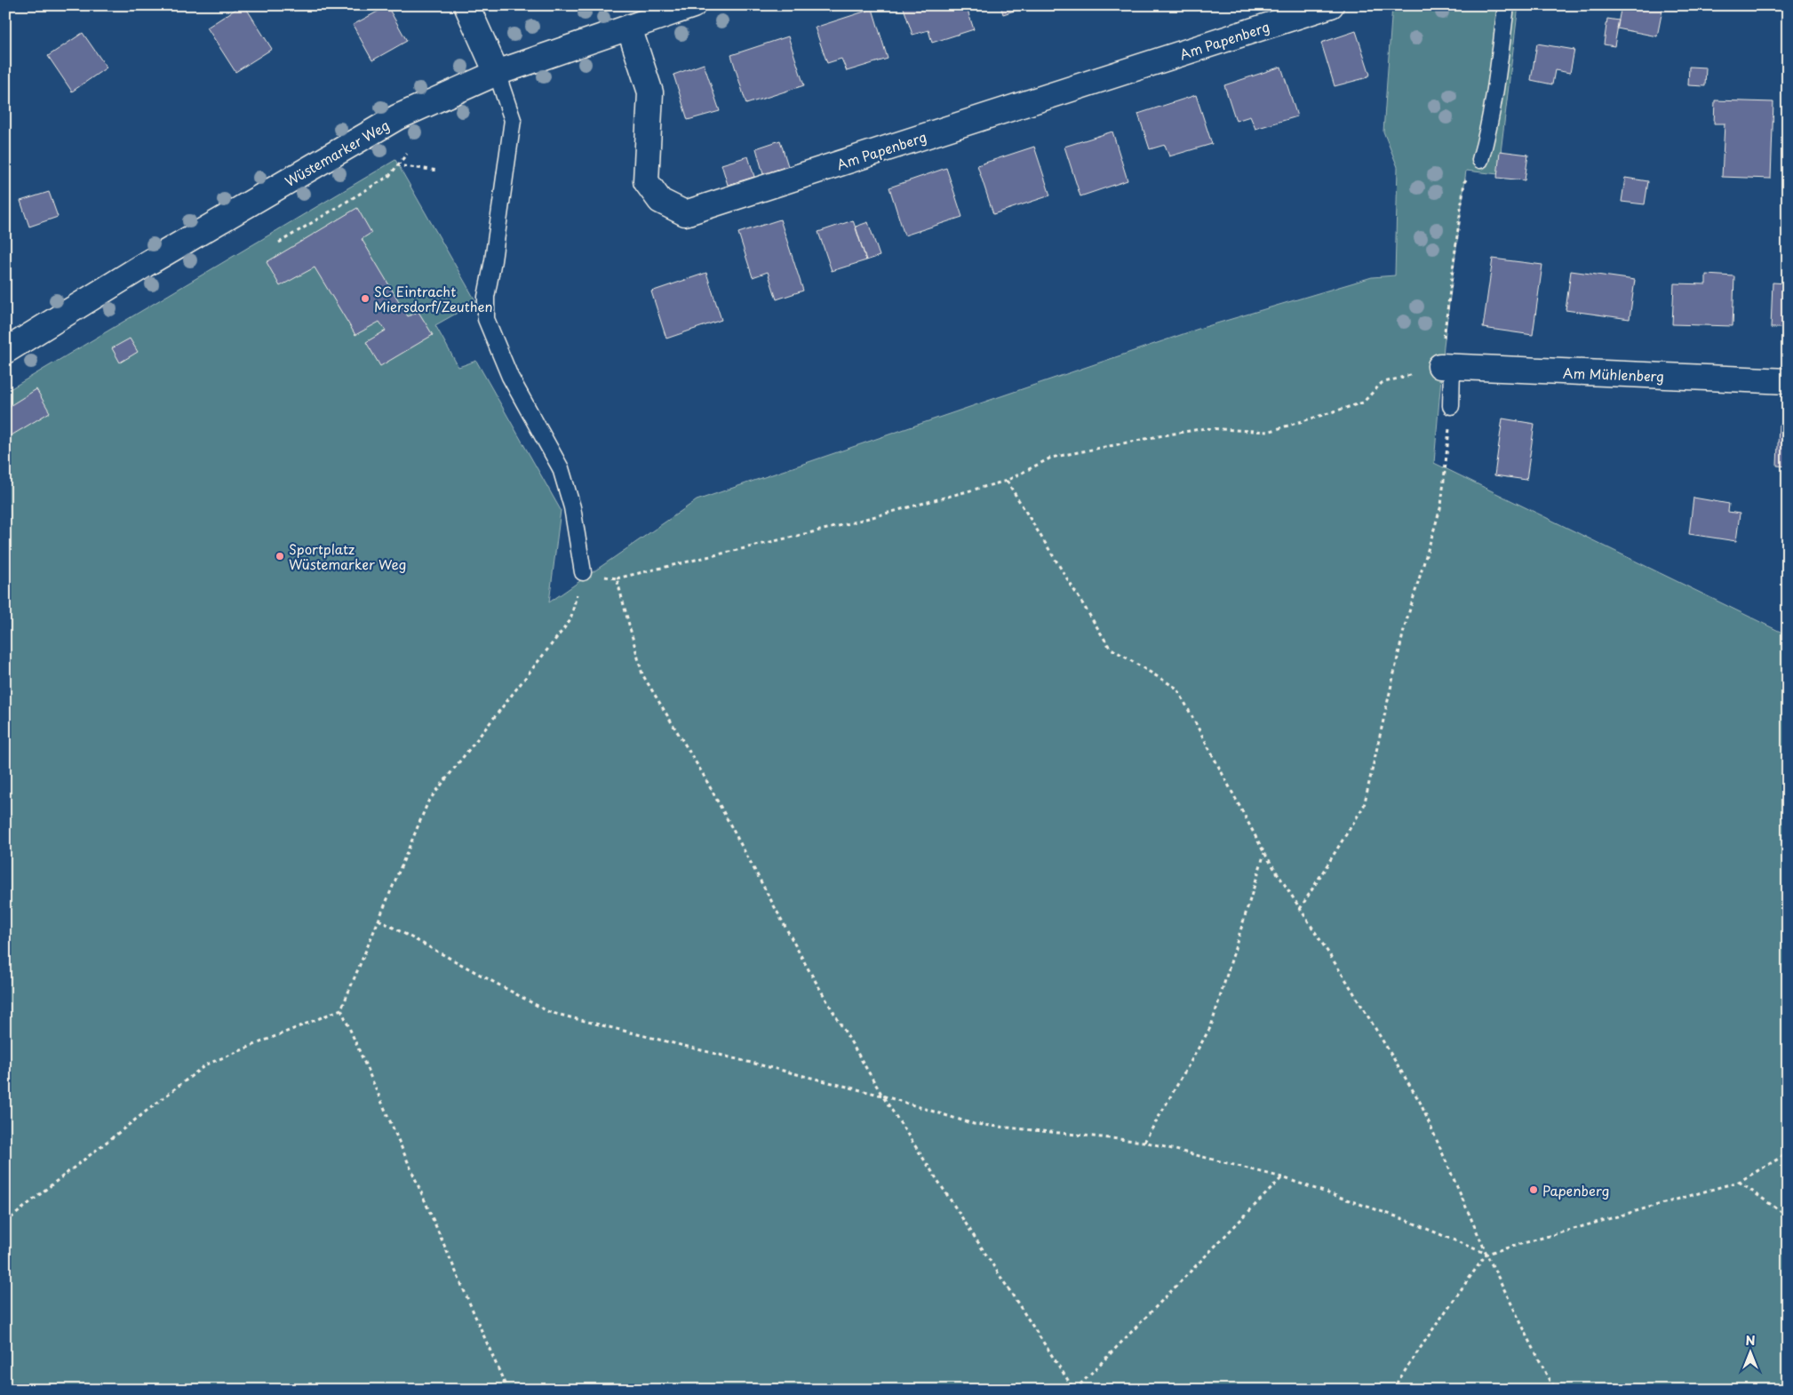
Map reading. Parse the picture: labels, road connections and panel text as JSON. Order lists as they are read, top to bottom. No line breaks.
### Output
{"streets":{"street":["Am Papenberg","Wüstemarker Weg","Am Mühlenberg"]},"crossings":[["Am Papenberg","Wüstemarker Weg"]],"places":["SC Eintracht Miersdorf/Zeuthen","Sportplatz Wüstemarker Weg","Papenberg"],"north":"top"}
